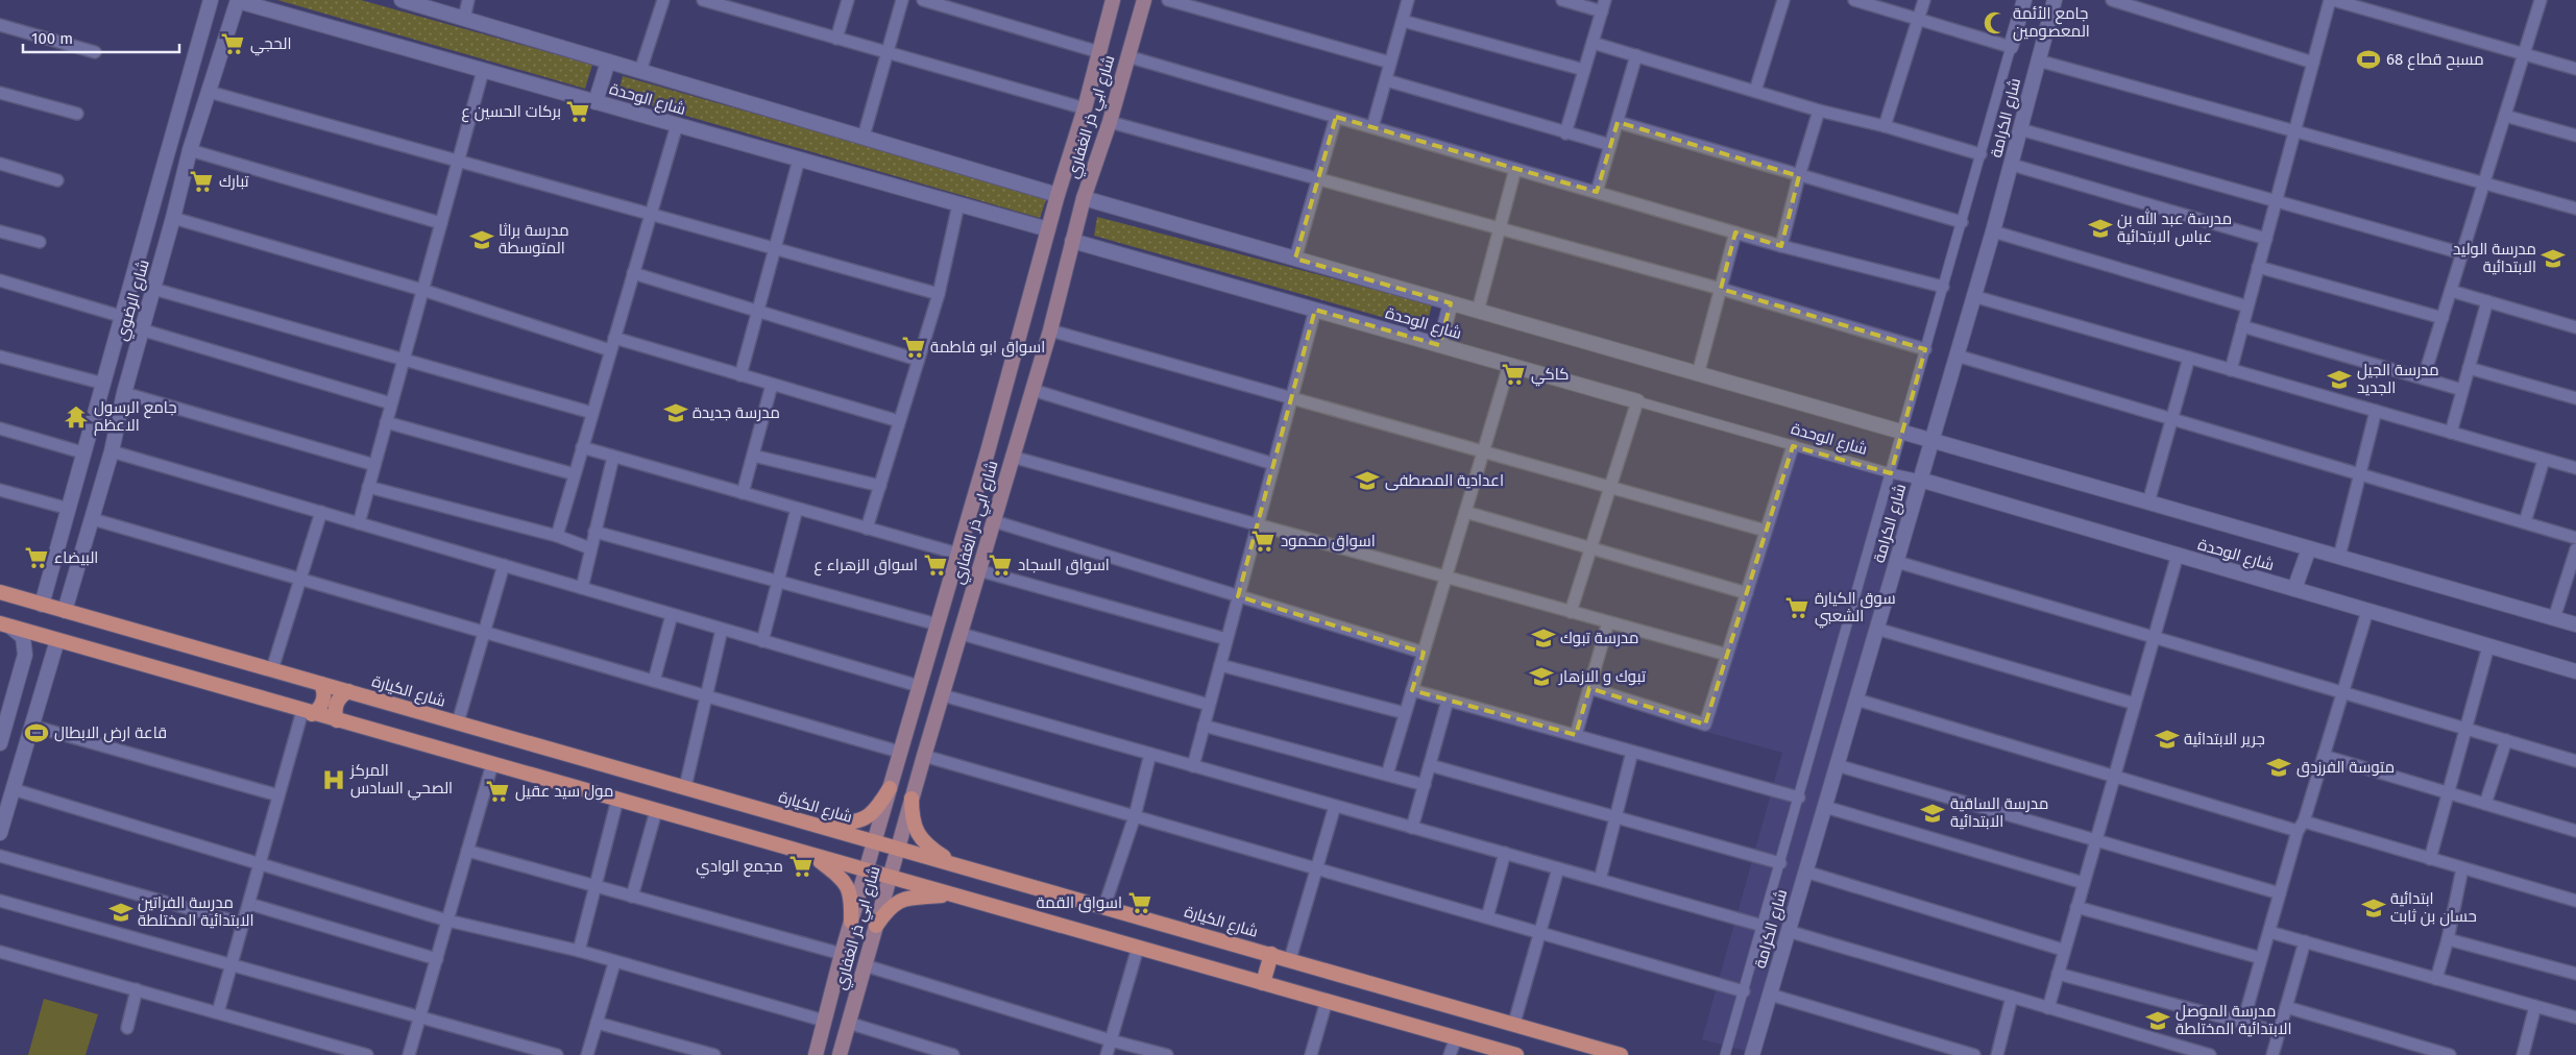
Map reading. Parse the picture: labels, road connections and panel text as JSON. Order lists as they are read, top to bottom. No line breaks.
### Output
{"streets":{"main road":["شارع ابي ذر الغفاري","شارع الكيارة"],"street":["شارع الوحدة","شارع الكرامة","شارع الرضوي"]},"crossings":[["شارع الوحدة","شارع ابي ذر الغفاري"],["شارع الوحدة","شارع الكرامة"],["شارع الوحدة","شارع الرضوي"],["شارع ابي ذر الغفاري","شارع الكيارة"],["شارع الرضوي","شارع الكيارة"]],"places":{"mosque":["جامع الأئمة المعصومين"],"supermarket":["الحجي","بركات الحسين ع","تبارك","اسواق ابو فاطمة","كاكي","اسواق محمود","البيضاء","اسواق الزهراء ع","اسواق السجاد","سوق الكيارة الشعبي","مول سيد عقيل","مجمع الوادي","اسواق القمة"],"sports":["مسبح قطاع 68","قاعة ارض الابطال"],"school or university":["مدرسة عبد الله بن عباس الابتدائية","مدرسة براثا المتوسطة","مدرسة الوليد الابتدائية","مدرسة الجيل الجديد","مدرسة جديدة","اعدادية المصطفى","مدرسة تبوك","تبوك و الازهار","جرير الابتدائية","متوسة الفرزدق","مدرسة الساقية الابتدائية","ابتدائية حسان بن ثابت","مدرسة الفراتين الابتدائية المختلطة","مدرسة الموصل الابتدائية المختلطة"],"temple":["جامع الرسول الاعظم"],"hospital":["المركز الصحي السادس"]},"scale_bar":"100 m"}
